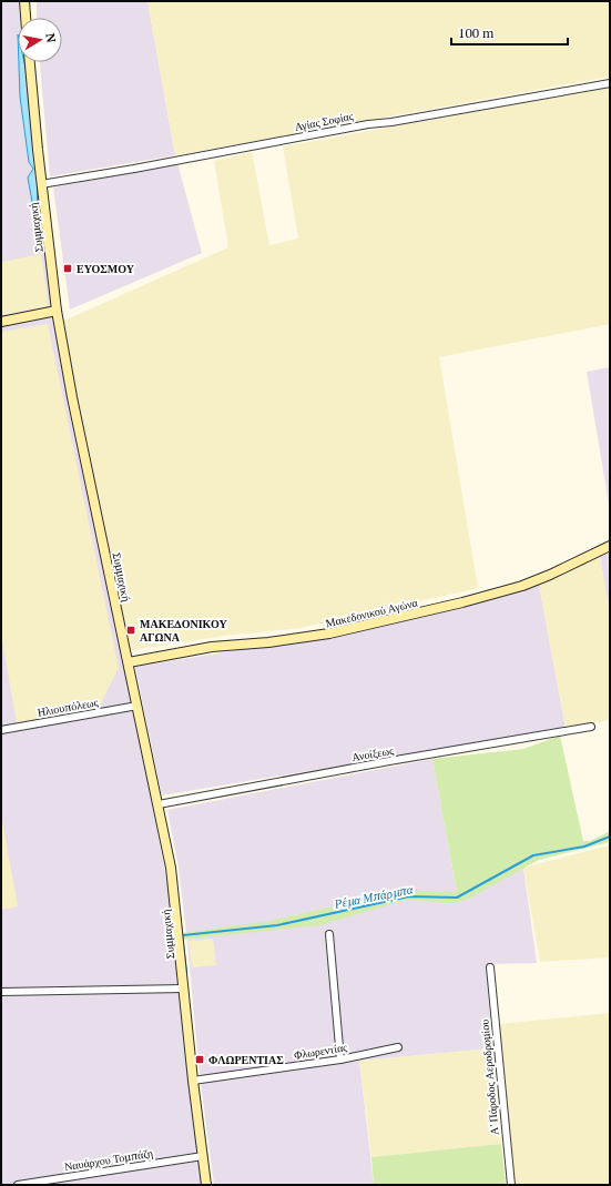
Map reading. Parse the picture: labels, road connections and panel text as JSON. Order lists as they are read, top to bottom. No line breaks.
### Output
{"streets":{"main road":["Συμμαχική","Μακεδονικού Αγώνα"],"street":["Αγίας Σοφίας","Ηλιουπόλεως","Ανοίξεως","Φλωρεντίας","Α' Πάροδος Αεροδρομίου","Ναυάρχου Τομπάζη"]},"crossings":[["Αγίας Σοφίας","Συμμαχική"],["Συμμαχική","Μακεδονικού Αγώνα"],["Συμμαχική","Ηλιουπόλεως"],["Συμμαχική","Ανοίξεως"],["Συμμαχική","Φλωρεντίας"],["Συμμαχική","Ναυάρχου Τομπάζη"]],"water":["Ρέμα Μπάρμπα"],"places":{"transit":["ΕΥΟΣΜΟΥ","ΜΑΚΕΔΟΝΙΚΟΥ ΑΓΩΝΑ","ΦΛΩΡΕΝΤΙΑΣ"]},"scale_bar":"100 m","north":"right"}
